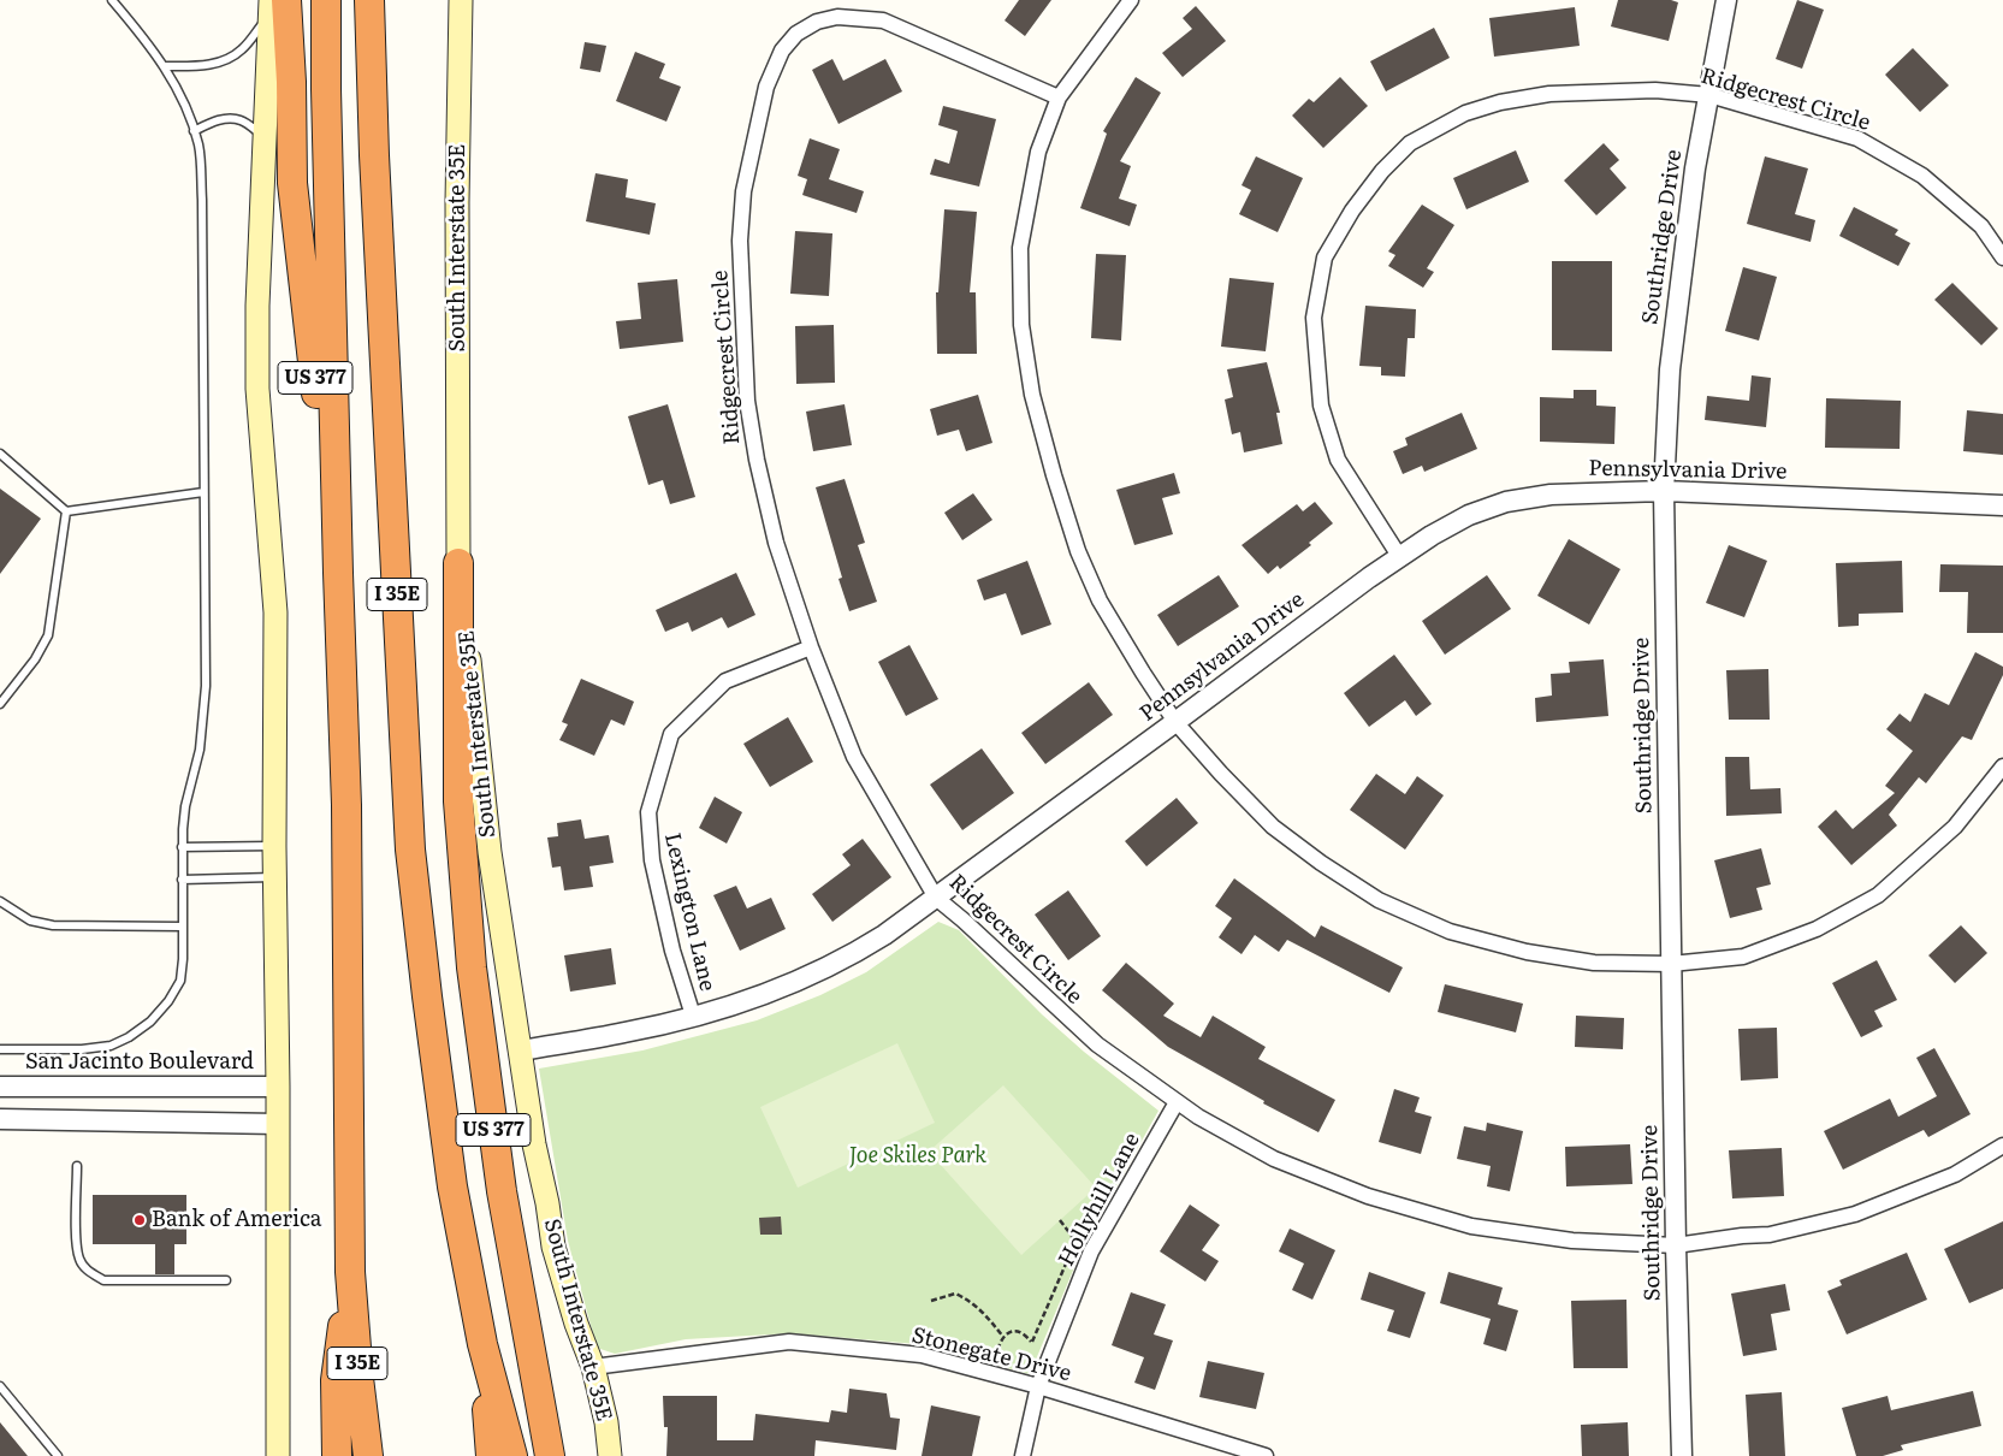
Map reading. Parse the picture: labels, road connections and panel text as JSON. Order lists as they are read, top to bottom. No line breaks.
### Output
{"streets":{"highway":["US 377","I 35E"],"main road":["South Interstate 35E"],"street":["Ridgecrest Circle","Southridge Drive","Pennsylvania Drive","Lexington Lane","San Jacinto Boulevard","Hollyhill Lane","Stonegate Drive"]},"crossings":[["Ridgecrest Circle","Southridge Drive"],["Ridgecrest Circle","Pennsylvania Drive"],["Ridgecrest Circle","Lexington Lane"],["Ridgecrest Circle","Hollyhill Lane"],["Southridge Drive","Pennsylvania Drive"],["South Interstate 35E","US 377"],["South Interstate 35E","Pennsylvania Drive"],["South Interstate 35E","Stonegate Drive"],["US 377","I 35E"],["Pennsylvania Drive","Lexington Lane"],["Hollyhill Lane","Stonegate Drive"]],"parks":["Joe Skiles Park"],"places":["Bank of America"]}
